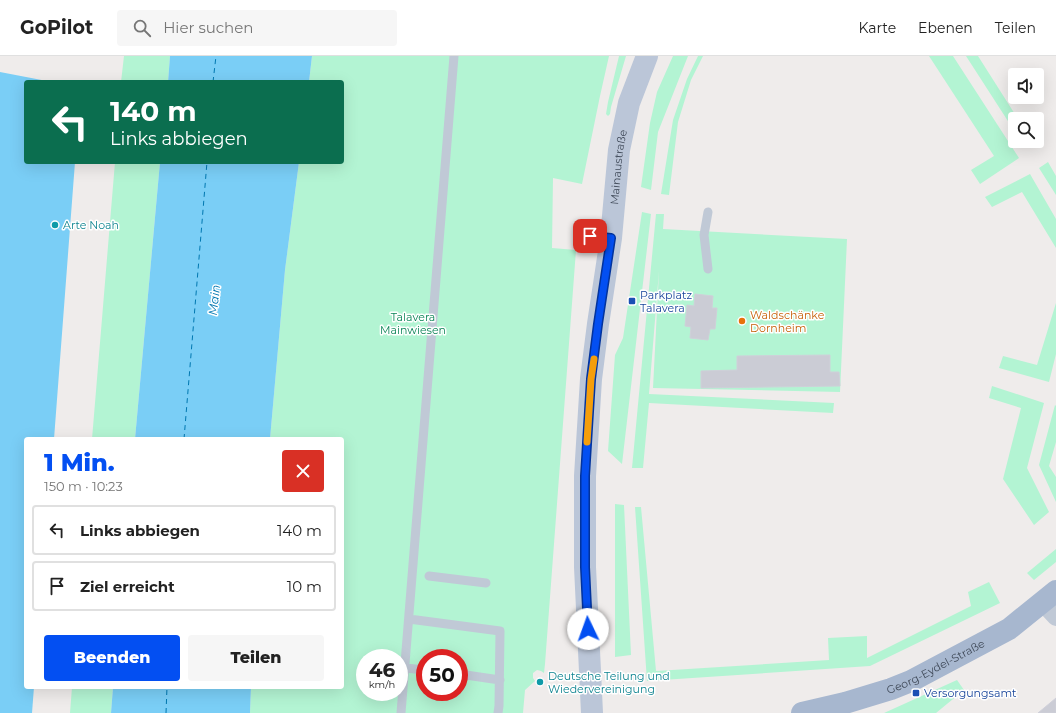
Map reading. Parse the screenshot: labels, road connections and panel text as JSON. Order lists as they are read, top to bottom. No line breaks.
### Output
{"streets":{"main road":["Mainaustraße","Georg-Eydel-Straße"]},"water":["Main"],"parks":["Talavera Mainwiesen"],"places":{"other":["Arte Noah","Waldschänke Dornheim","Deutsche Teilung und Wiedervereinigung"],"transit":["Parkplatz Talavera","Versorgungsamt"]},"page":{"header":"GoPilot","search":"Hier suchen","nav":["Karte","Ebenen","Teilen"],"turn":["140 m","Links abbiegen"],"heading":["1 Min.","150 m · 10:23"],"list":[{"name":"Links abbiegen","value":"140 m"},{"name":"Ziel erreicht","value":"10 m"}],"buttons":["Beenden","Teilen"],"speed":"46 km/h","limit":"50"}}
